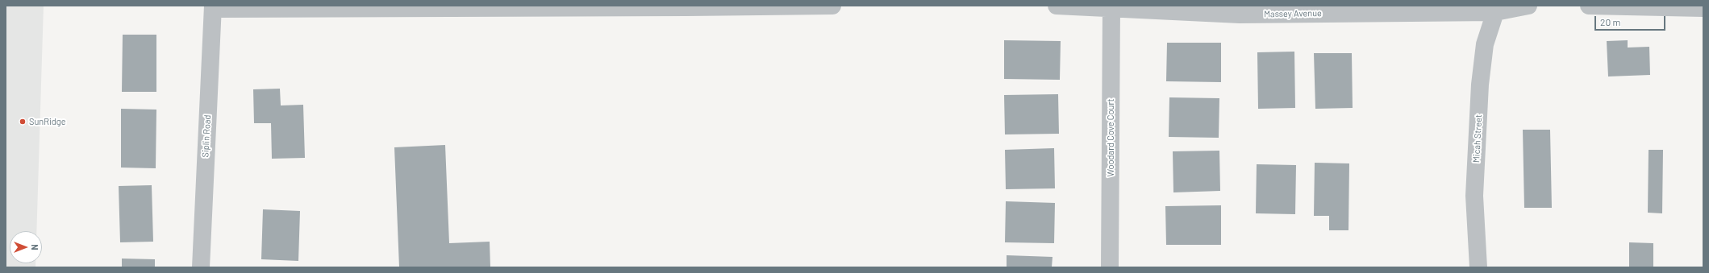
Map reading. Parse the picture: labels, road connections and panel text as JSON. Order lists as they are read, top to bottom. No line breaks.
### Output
{"streets":{"street":["Massey Avenue","Siplin Road","Woodard Cove Court","Micah Street"]},"crossings":[["Massey Avenue","Woodard Cove Court"],["Massey Avenue","Micah Street"]],"places":["SunRidge"],"scale_bar":"20 m","north":"right"}
